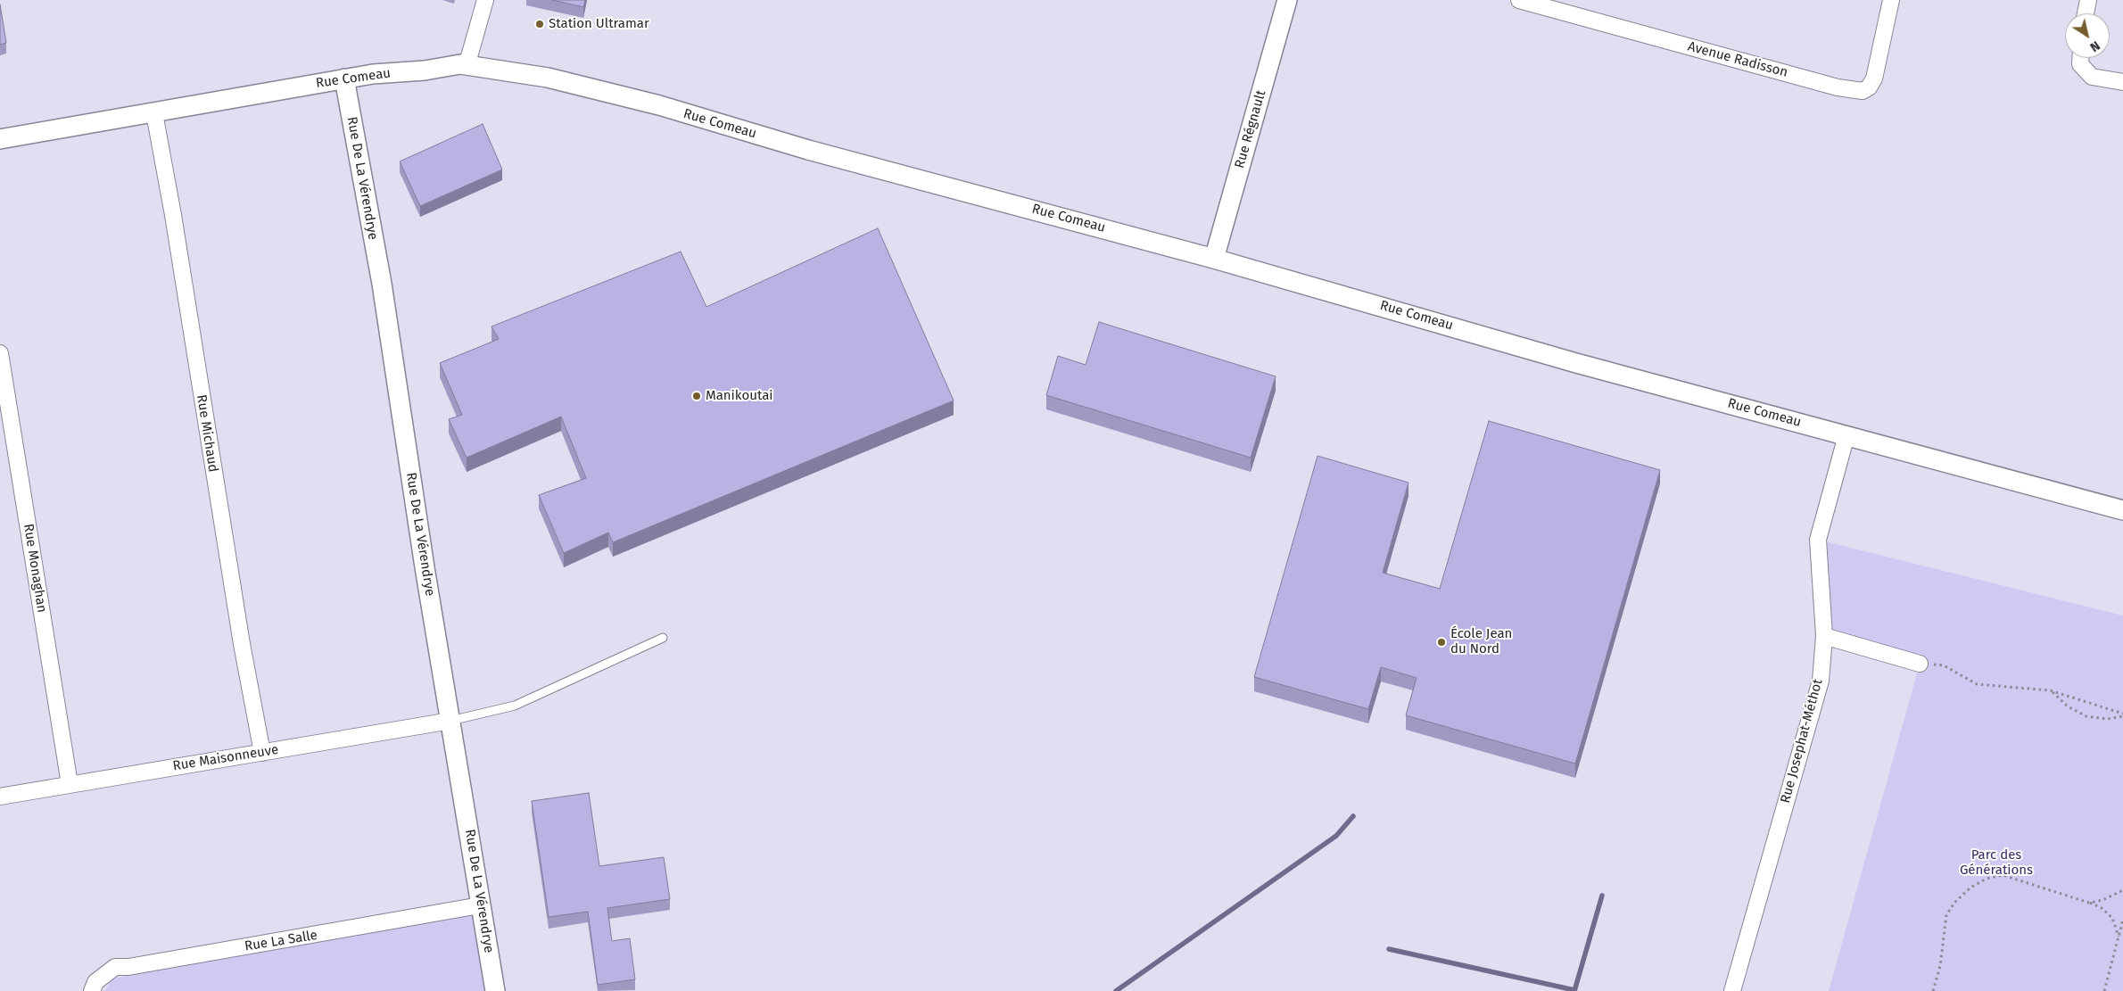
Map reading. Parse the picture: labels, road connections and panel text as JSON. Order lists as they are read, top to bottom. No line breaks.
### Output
{"streets":{"street":["Avenue Radisson","Rue Comeau","Rue Régnault","Rue De La Vérendrye","Rue Michaud","Rue Monaghan","Rue Josephat-Méthot","Rue Maisonneuve","Rue La Salle"]},"crossings":[["Rue Comeau","Rue Régnault"],["Rue Comeau","Rue De La Vérendrye"],["Rue Comeau","Rue Michaud"],["Rue Comeau","Rue Josephat-Méthot"],["Rue De La Vérendrye","Rue Maisonneuve"],["Rue De La Vérendrye","Rue La Salle"],["Rue Michaud","Rue Maisonneuve"],["Rue Monaghan","Rue Maisonneuve"]],"parks":["Parc des Générations"],"places":["Station Ultramar","Manikoutai","École Jean du Nord"],"north":"bottom right"}
